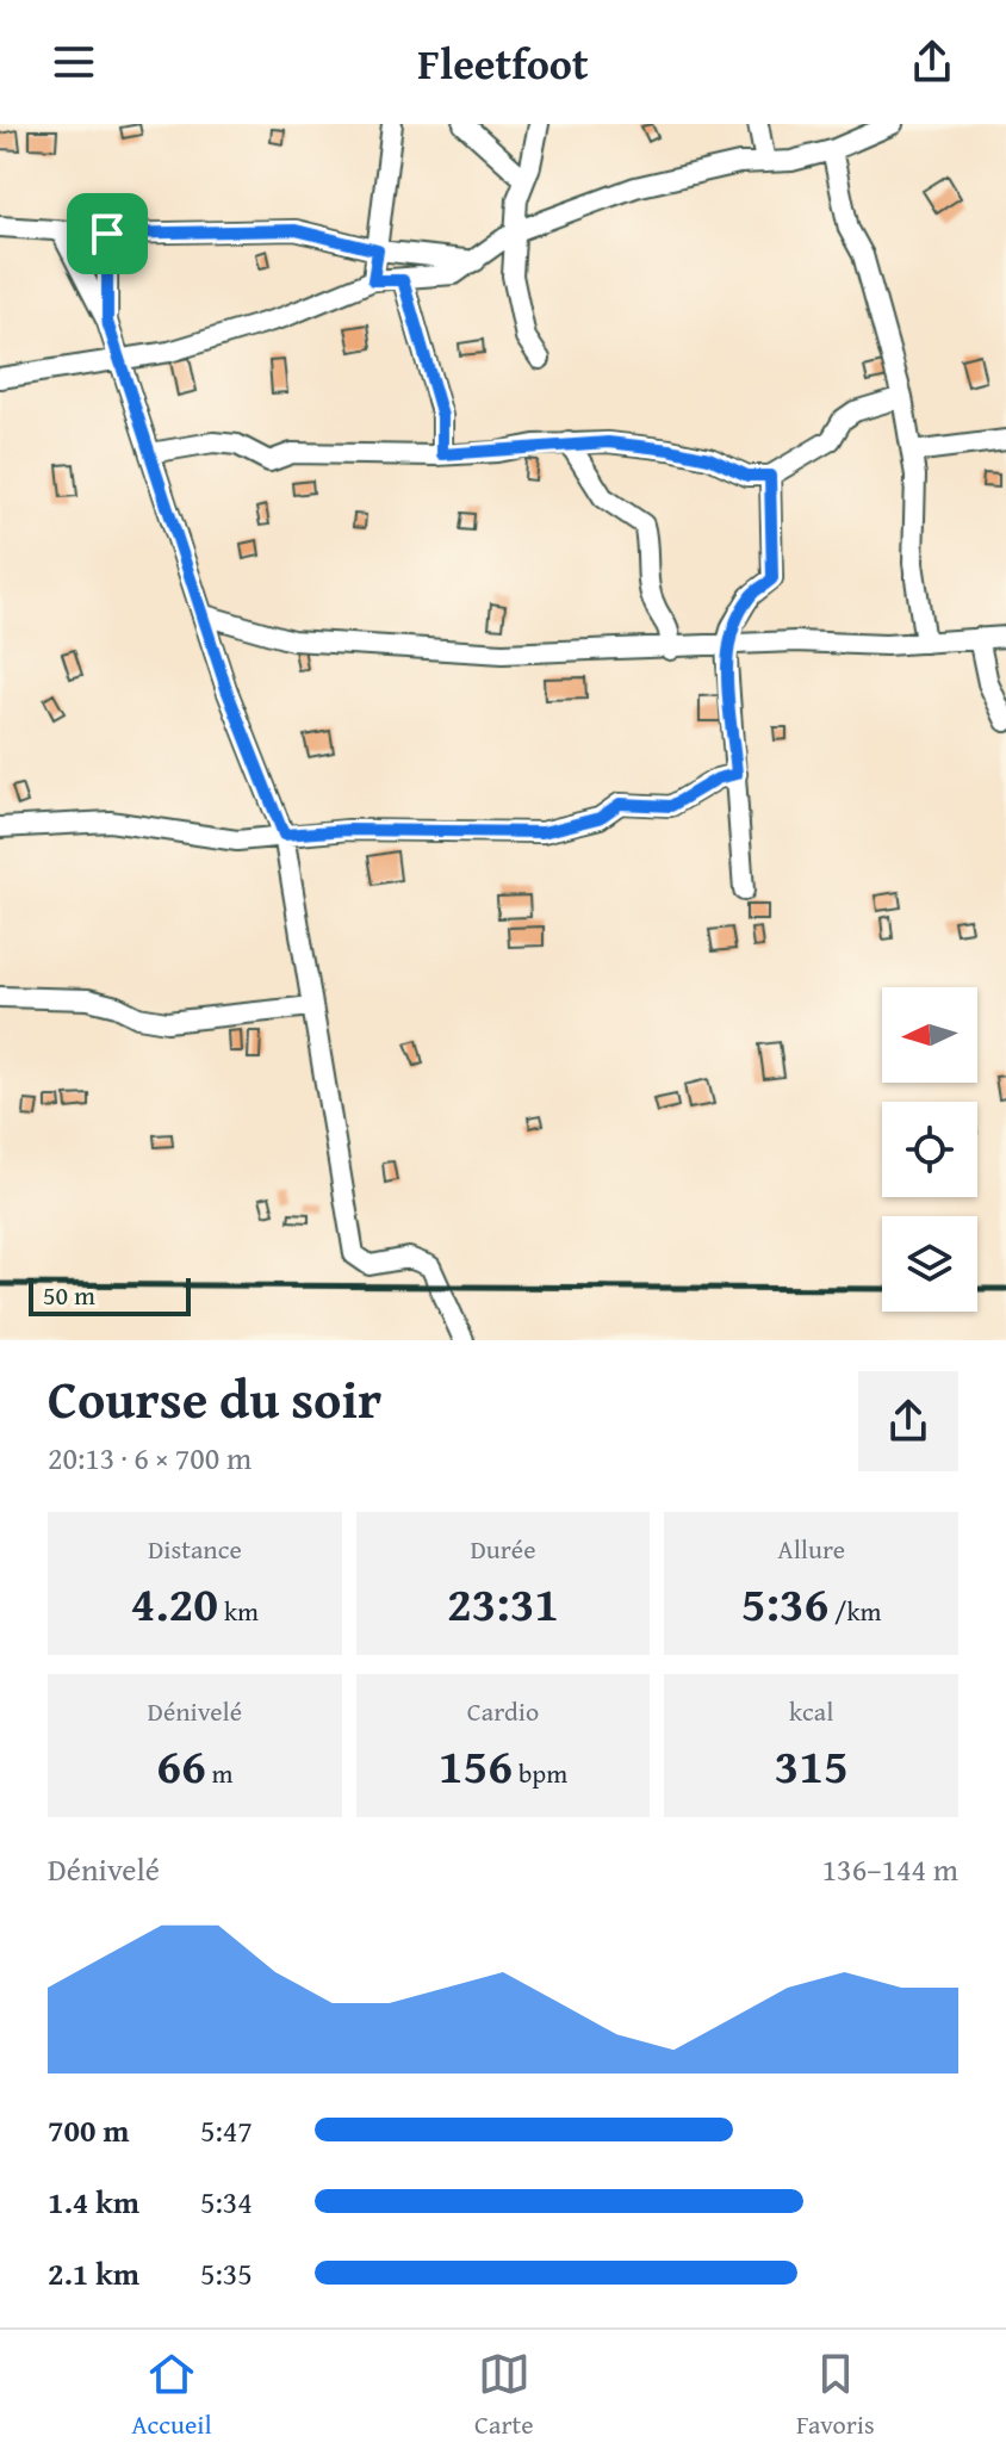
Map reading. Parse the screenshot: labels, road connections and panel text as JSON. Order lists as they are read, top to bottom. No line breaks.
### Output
{"scale_bar":"50 m","north":"left","page":{"header":"Fleetfoot","scale":"50 m","heading":["Course du soir","20:13 · 6 × 700 m"],"stats":[["Distance","4.20 km"],["Durée","23:31"],["Allure","5:36 /km"],["Dénivelé","66 m"],["Cardio","156 bpm"],["kcal","315"]],"chart":["Dénivelé","136–144 m"],"list":[{"name":"700 m","note":"5:47"},{"name":"1.4 km","note":"5:34"},{"name":"2.1 km","note":"5:35"}],"tabs":["Accueil","Carte","Favoris"]}}
